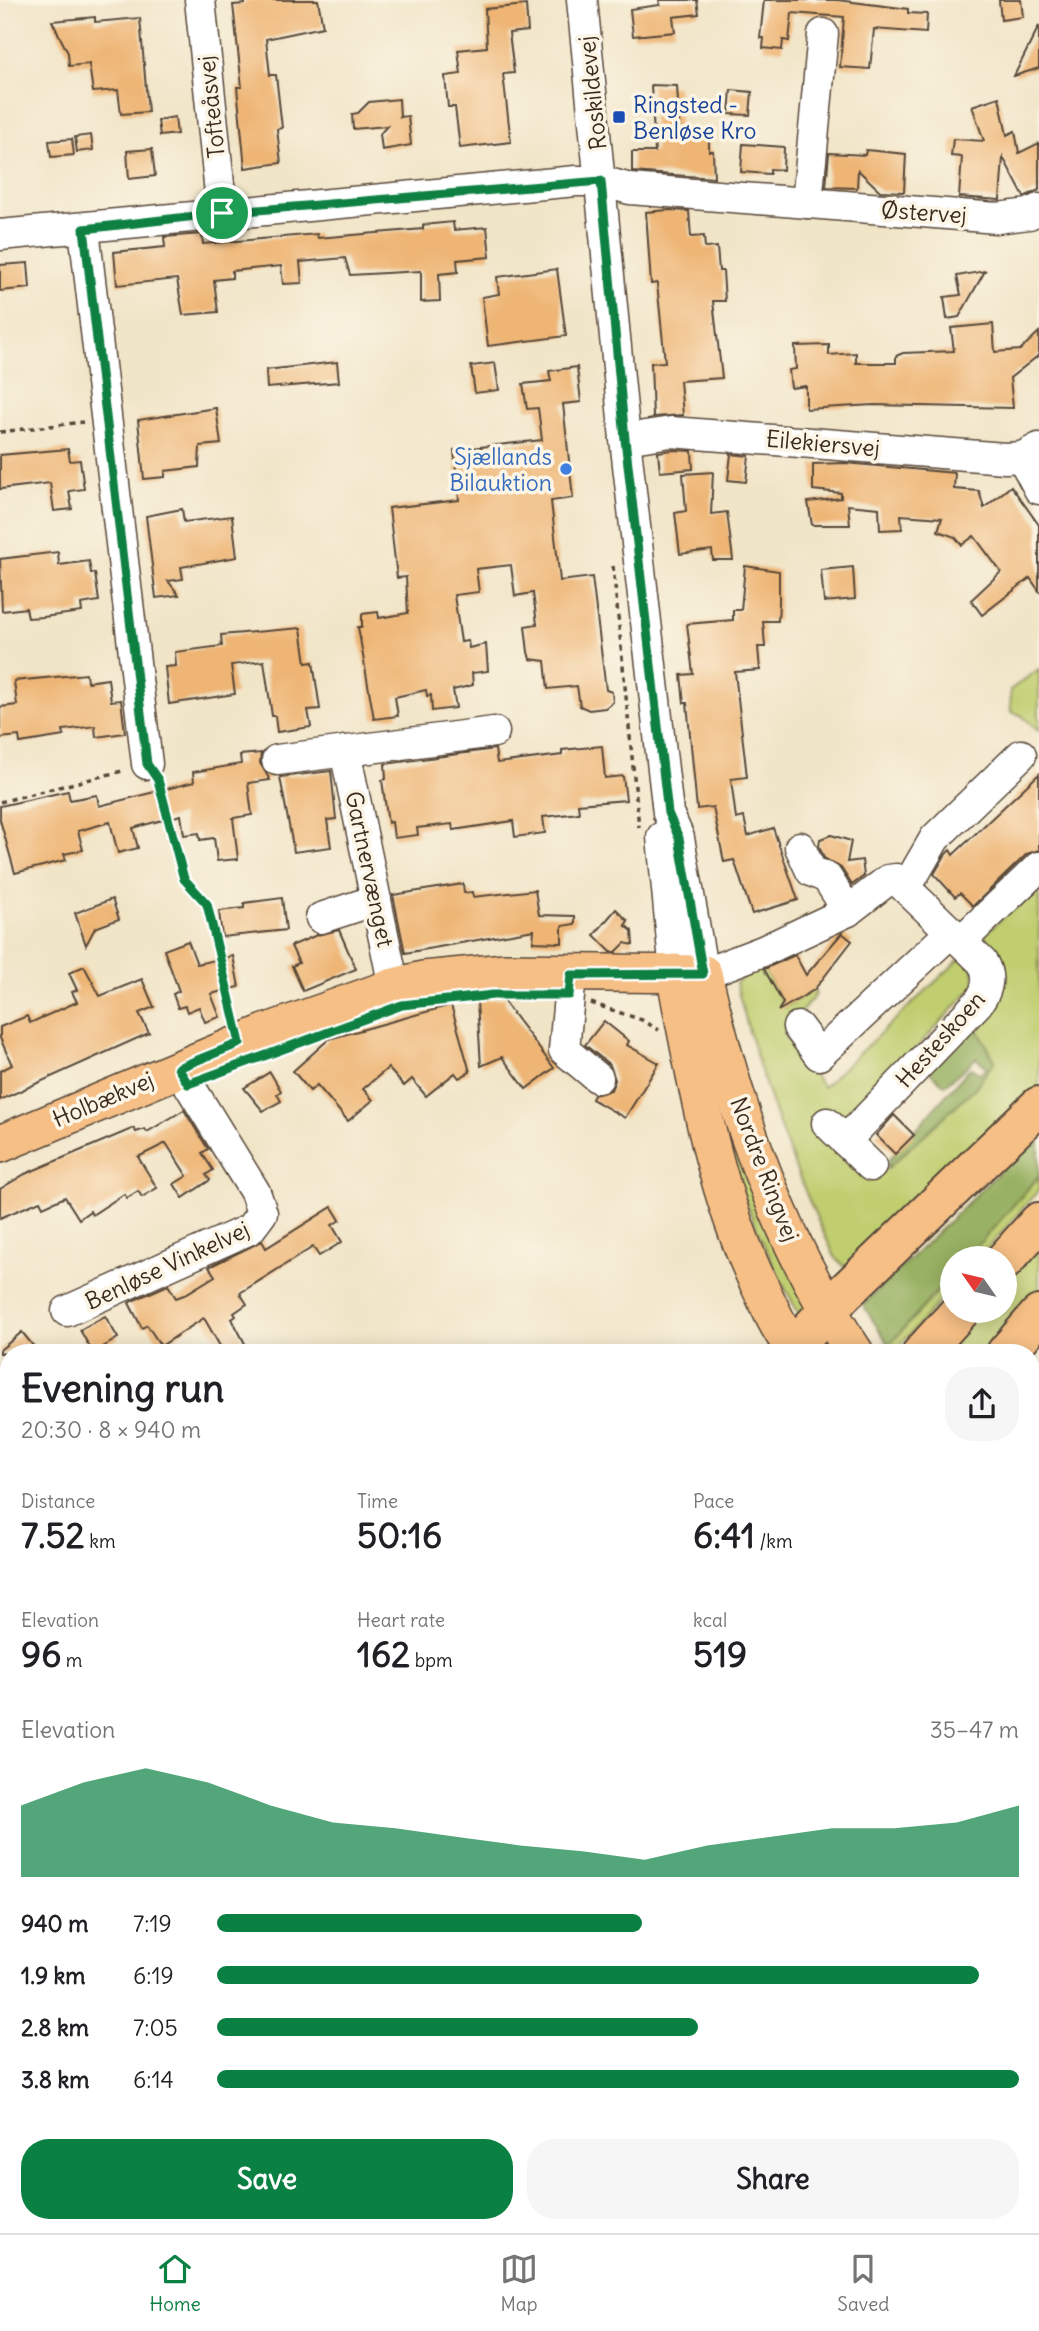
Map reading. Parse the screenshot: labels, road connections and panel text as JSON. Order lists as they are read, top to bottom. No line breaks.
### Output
{"streets":{"main road":["Holbækvej","Nordre Ringvej"],"street":["Roskildevej","Tofteåsvej","Østervej","Eilekiersvej","Gartnervænget","Hesteskoen","Benløse Vinkelvej"]},"crossings":[["Roskildevej","Østervej"],["Roskildevej","Eilekiersvej"],["Roskildevej","Holbækvej"],["Roskildevej","Nordre Ringvej"],["Tofteåsvej","Østervej"],["Gartnervænget","Holbækvej"],["Holbækvej","Nordre Ringvej"],["Holbækvej","Benløse Vinkelvej"]],"places":{"transit":["Ringsted - Benløse Kro"],"other":["Sjællands Bilauktion"]},"north":"top left","page":{"heading":["Evening run","20:30 · 8 × 940 m"],"stats":[["Distance","7.52 km"],["Time","50:16"],["Pace","6:41 /km"],["Elevation","96 m"],["Heart rate","162 bpm"],["kcal","519"]],"chart":["Elevation","35–47 m"],"list":[{"name":"940 m","note":"7:19"},{"name":"1.9 km","note":"6:19"},{"name":"2.8 km","note":"7:05"},{"name":"3.8 km","note":"6:14"}],"buttons":["Save","Share"],"tabs":["Home","Map","Saved"]}}
